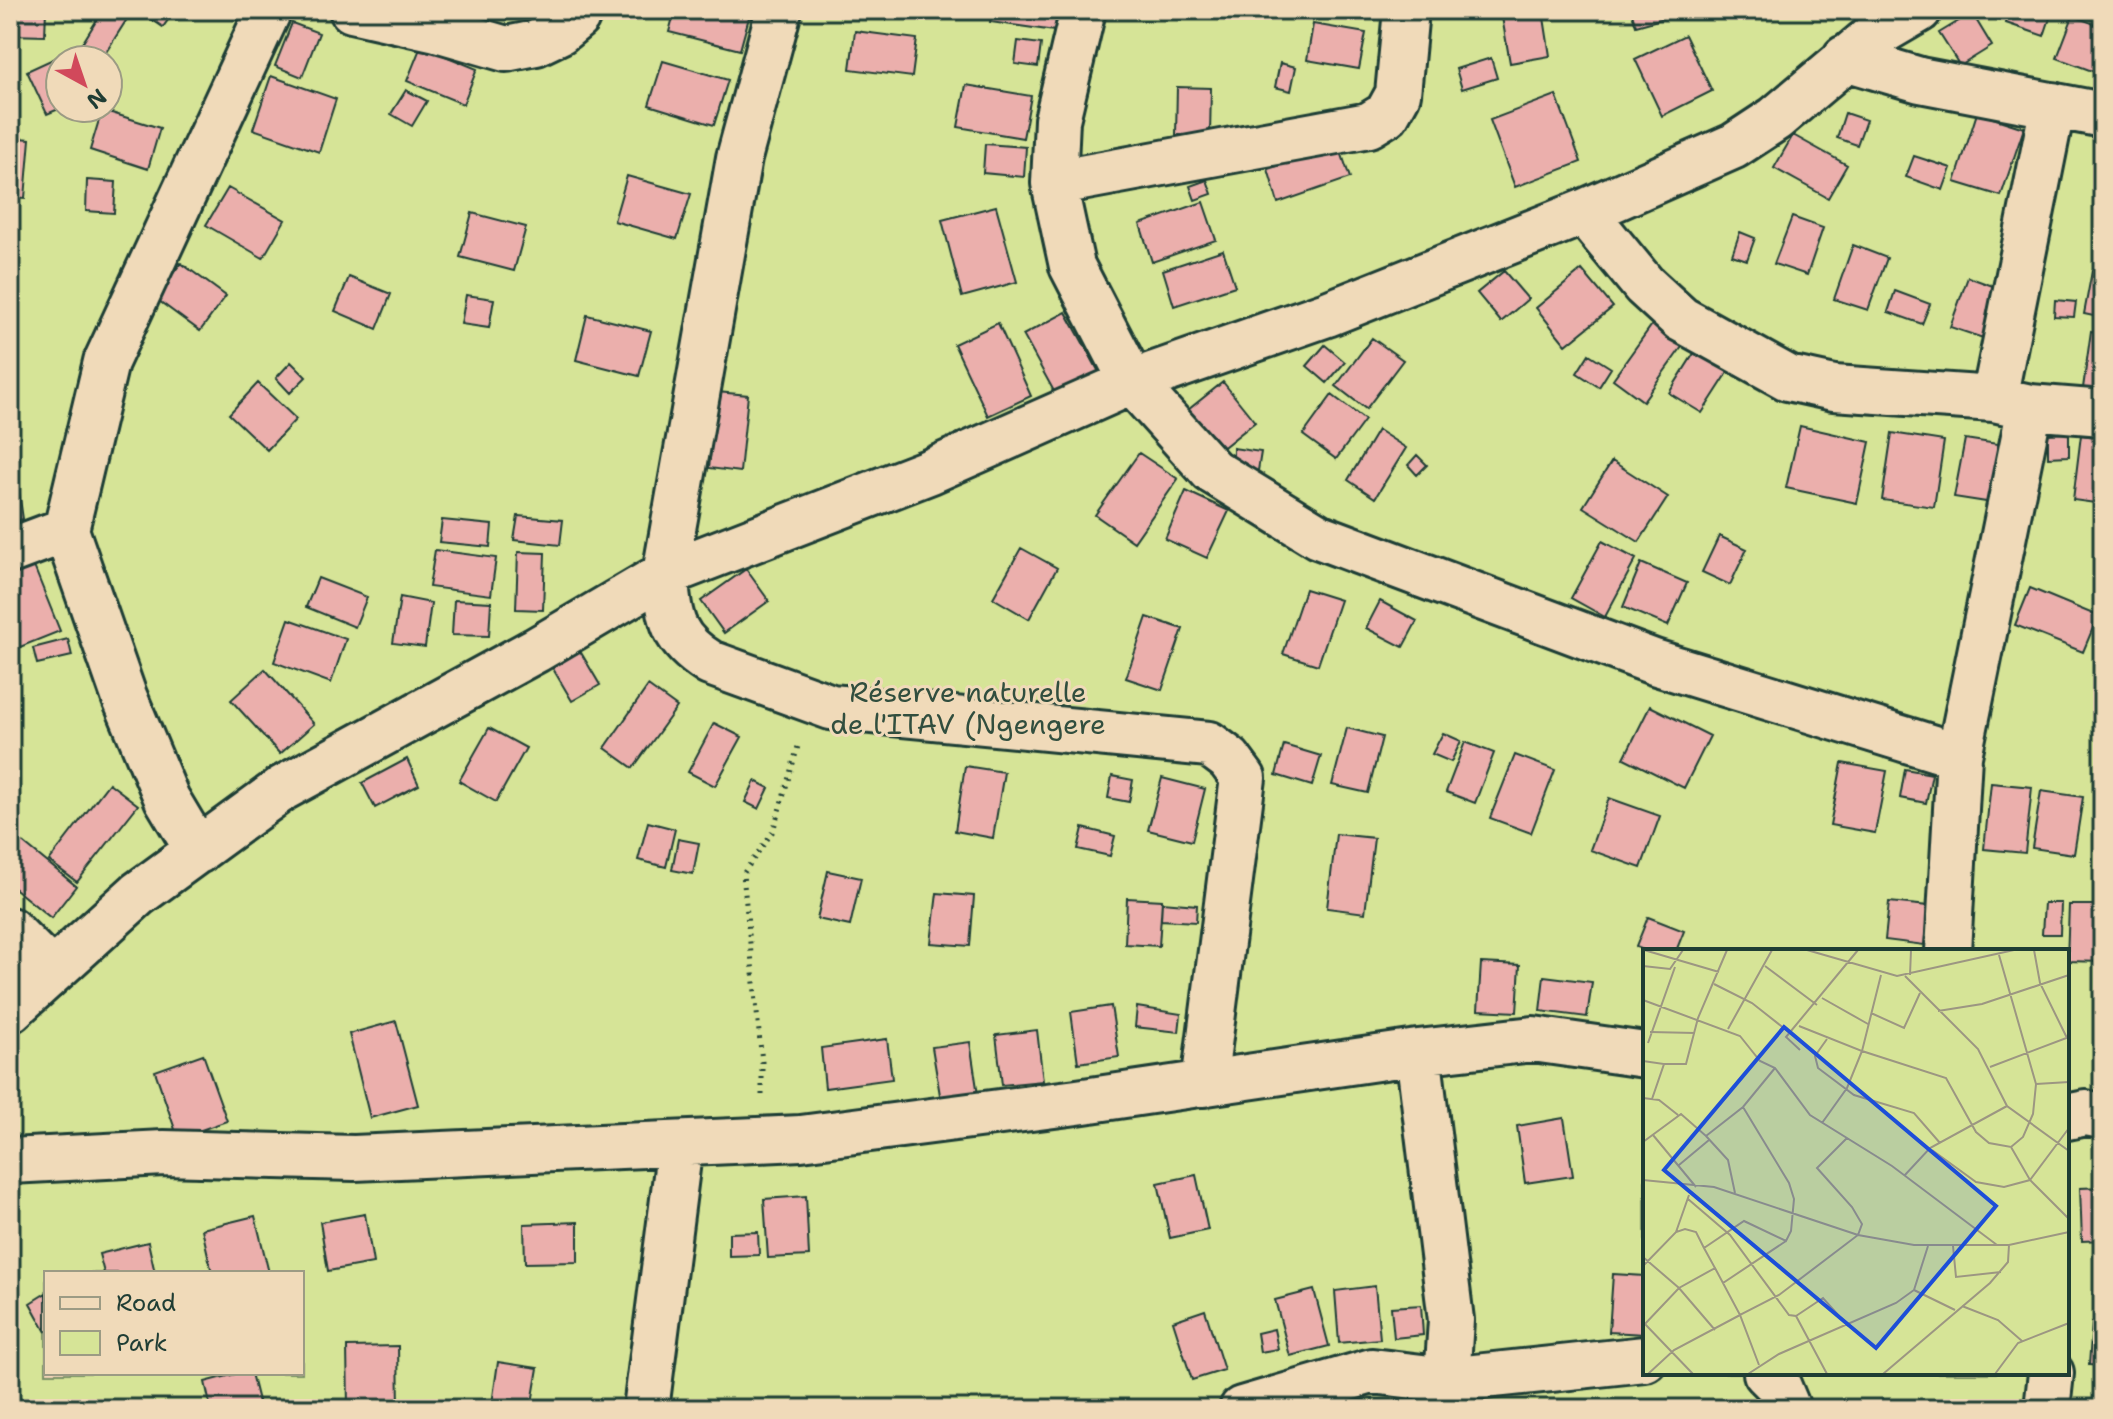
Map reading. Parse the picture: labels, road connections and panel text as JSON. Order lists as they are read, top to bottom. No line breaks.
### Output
{"parks":["Réserve naturelle de l'ITAV (Ngengere"],"legend":["Road","Park"],"north":"bottom right"}
